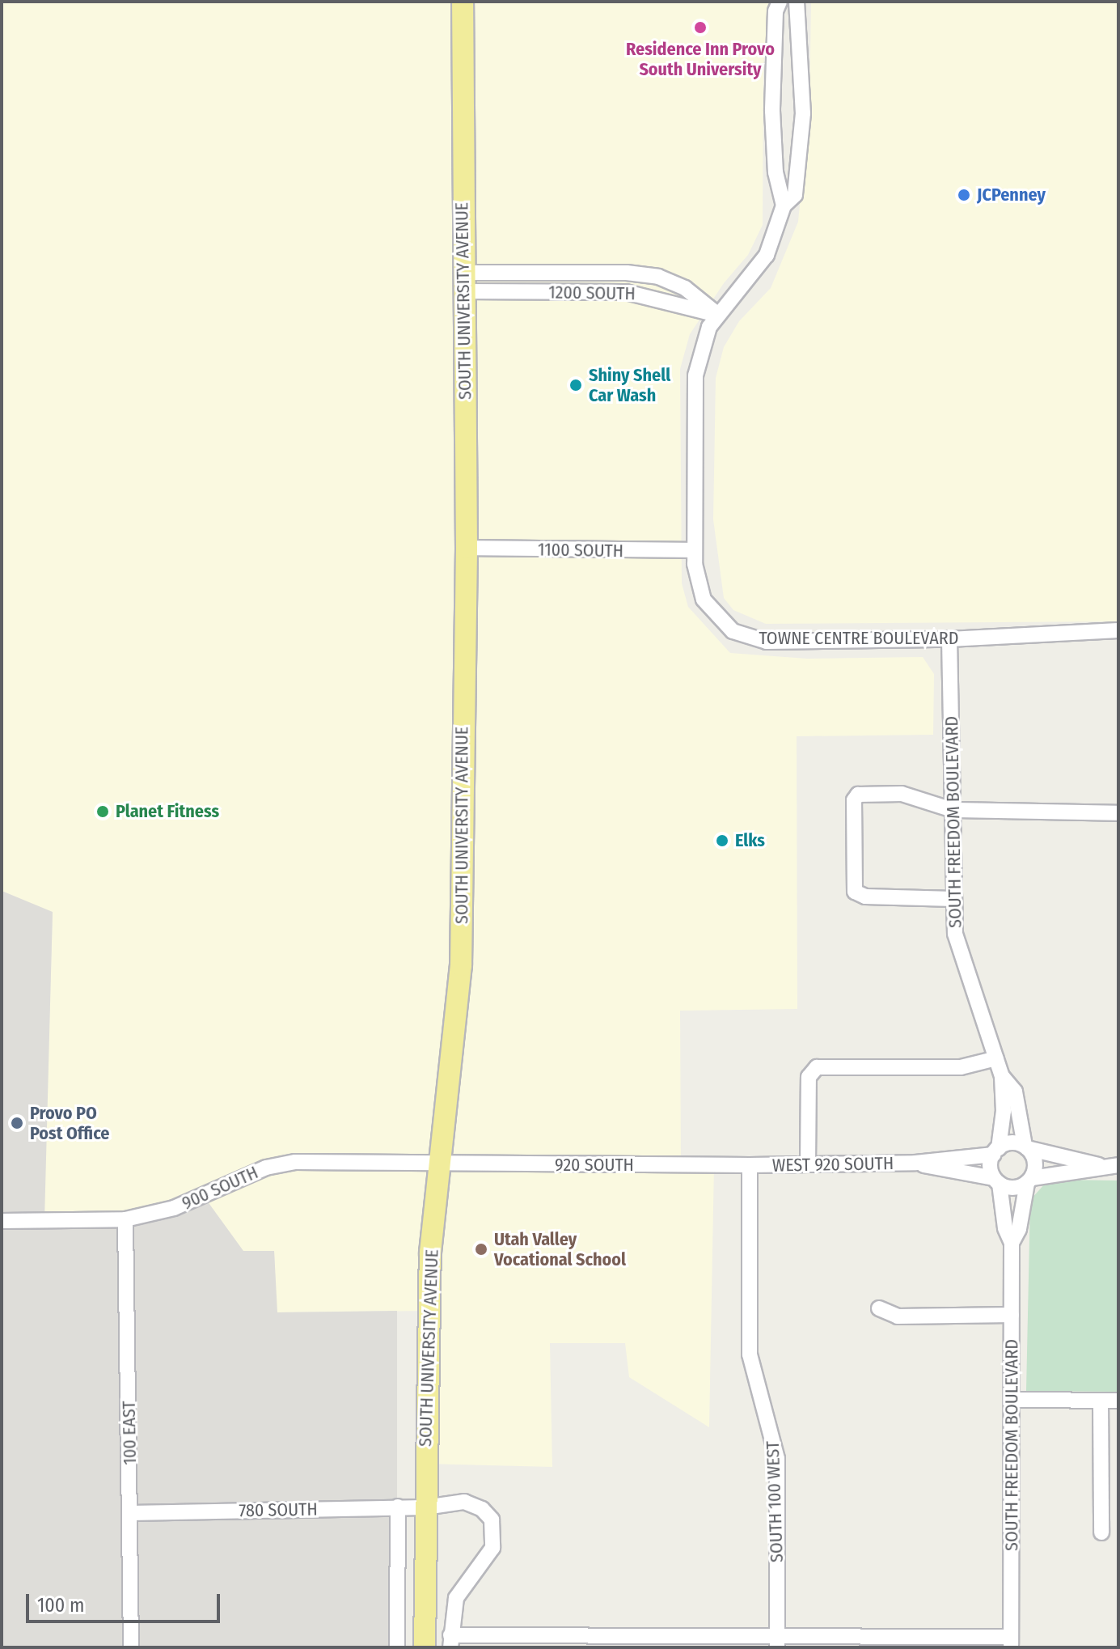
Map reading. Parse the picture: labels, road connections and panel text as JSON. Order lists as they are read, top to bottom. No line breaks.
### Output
{"streets":{"highway":["SOUTH UNIVERSITY AVENUE"],"street":["1200 SOUTH","1100 SOUTH","TOWNE CENTRE BOULEVARD","SOUTH FREEDOM BOULEVARD","WEST 920 SOUTH","920 SOUTH","900 SOUTH","100 EAST","SOUTH 100 WEST","780 SOUTH"]},"crossings":[["1200 SOUTH","SOUTH UNIVERSITY AVENUE"],["1200 SOUTH","TOWNE CENTRE BOULEVARD"],["SOUTH UNIVERSITY AVENUE","1100 SOUTH"],["SOUTH UNIVERSITY AVENUE","920 SOUTH"],["SOUTH UNIVERSITY AVENUE","900 SOUTH"],["SOUTH UNIVERSITY AVENUE","780 SOUTH"],["1100 SOUTH","TOWNE CENTRE BOULEVARD"],["TOWNE CENTRE BOULEVARD","SOUTH FREEDOM BOULEVARD"],["SOUTH FREEDOM BOULEVARD","WEST 920 SOUTH"],["WEST 920 SOUTH","920 SOUTH"],["WEST 920 SOUTH","SOUTH 100 WEST"],["920 SOUTH","900 SOUTH"],["920 SOUTH","SOUTH 100 WEST"],["900 SOUTH","100 EAST"],["100 EAST","780 SOUTH"]],"places":["Residence Inn Provo South University","JCPenney","Shiny Shell Car Wash","Planet Fitness","Elks","Provo PO Post Office","Utah Valley Vocational School"],"scale_bar":"100 m"}
